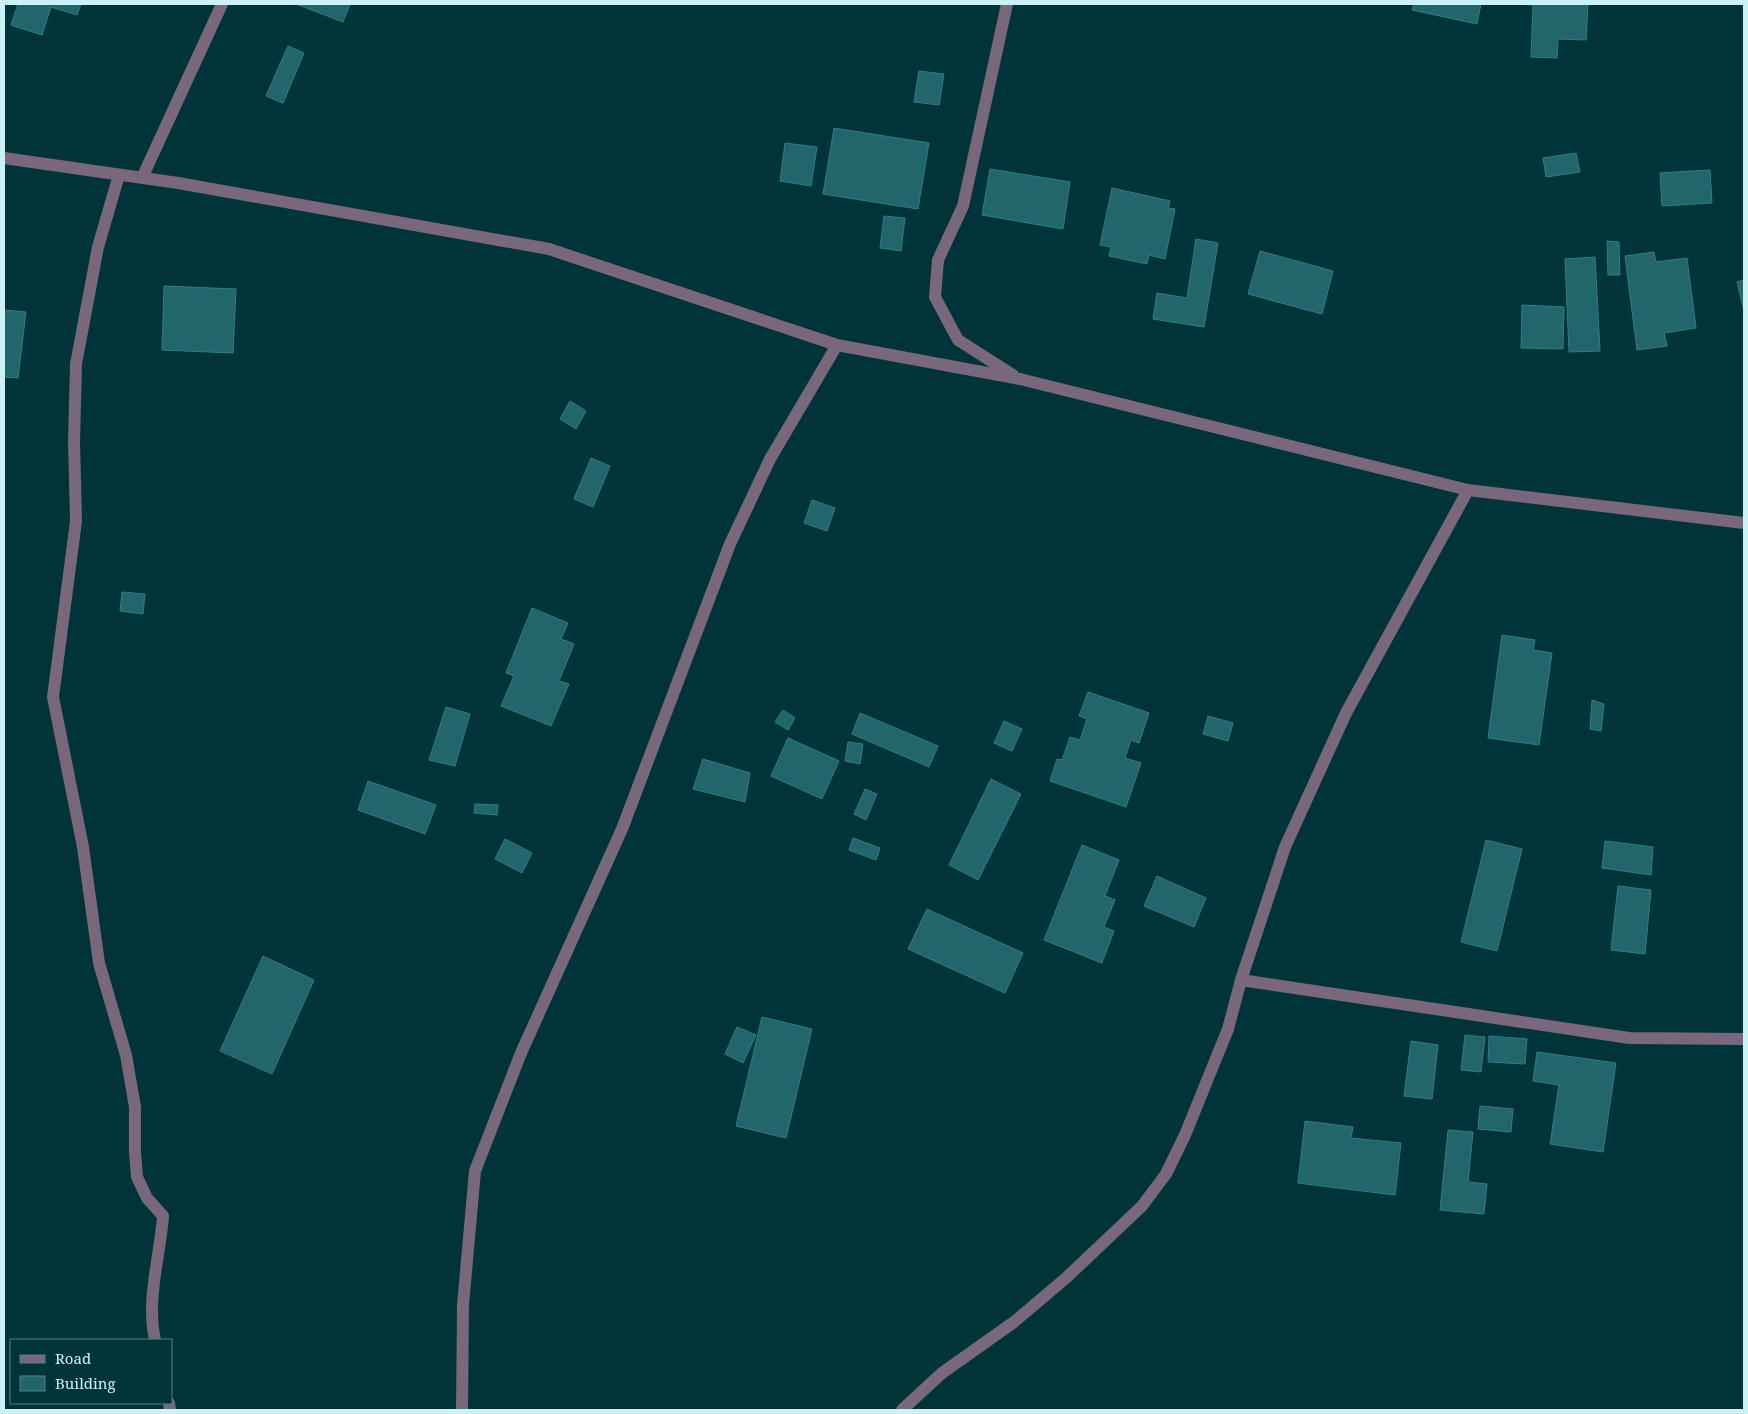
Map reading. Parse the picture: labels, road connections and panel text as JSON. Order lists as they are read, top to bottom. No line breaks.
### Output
{"legend":["Road","Building"]}
